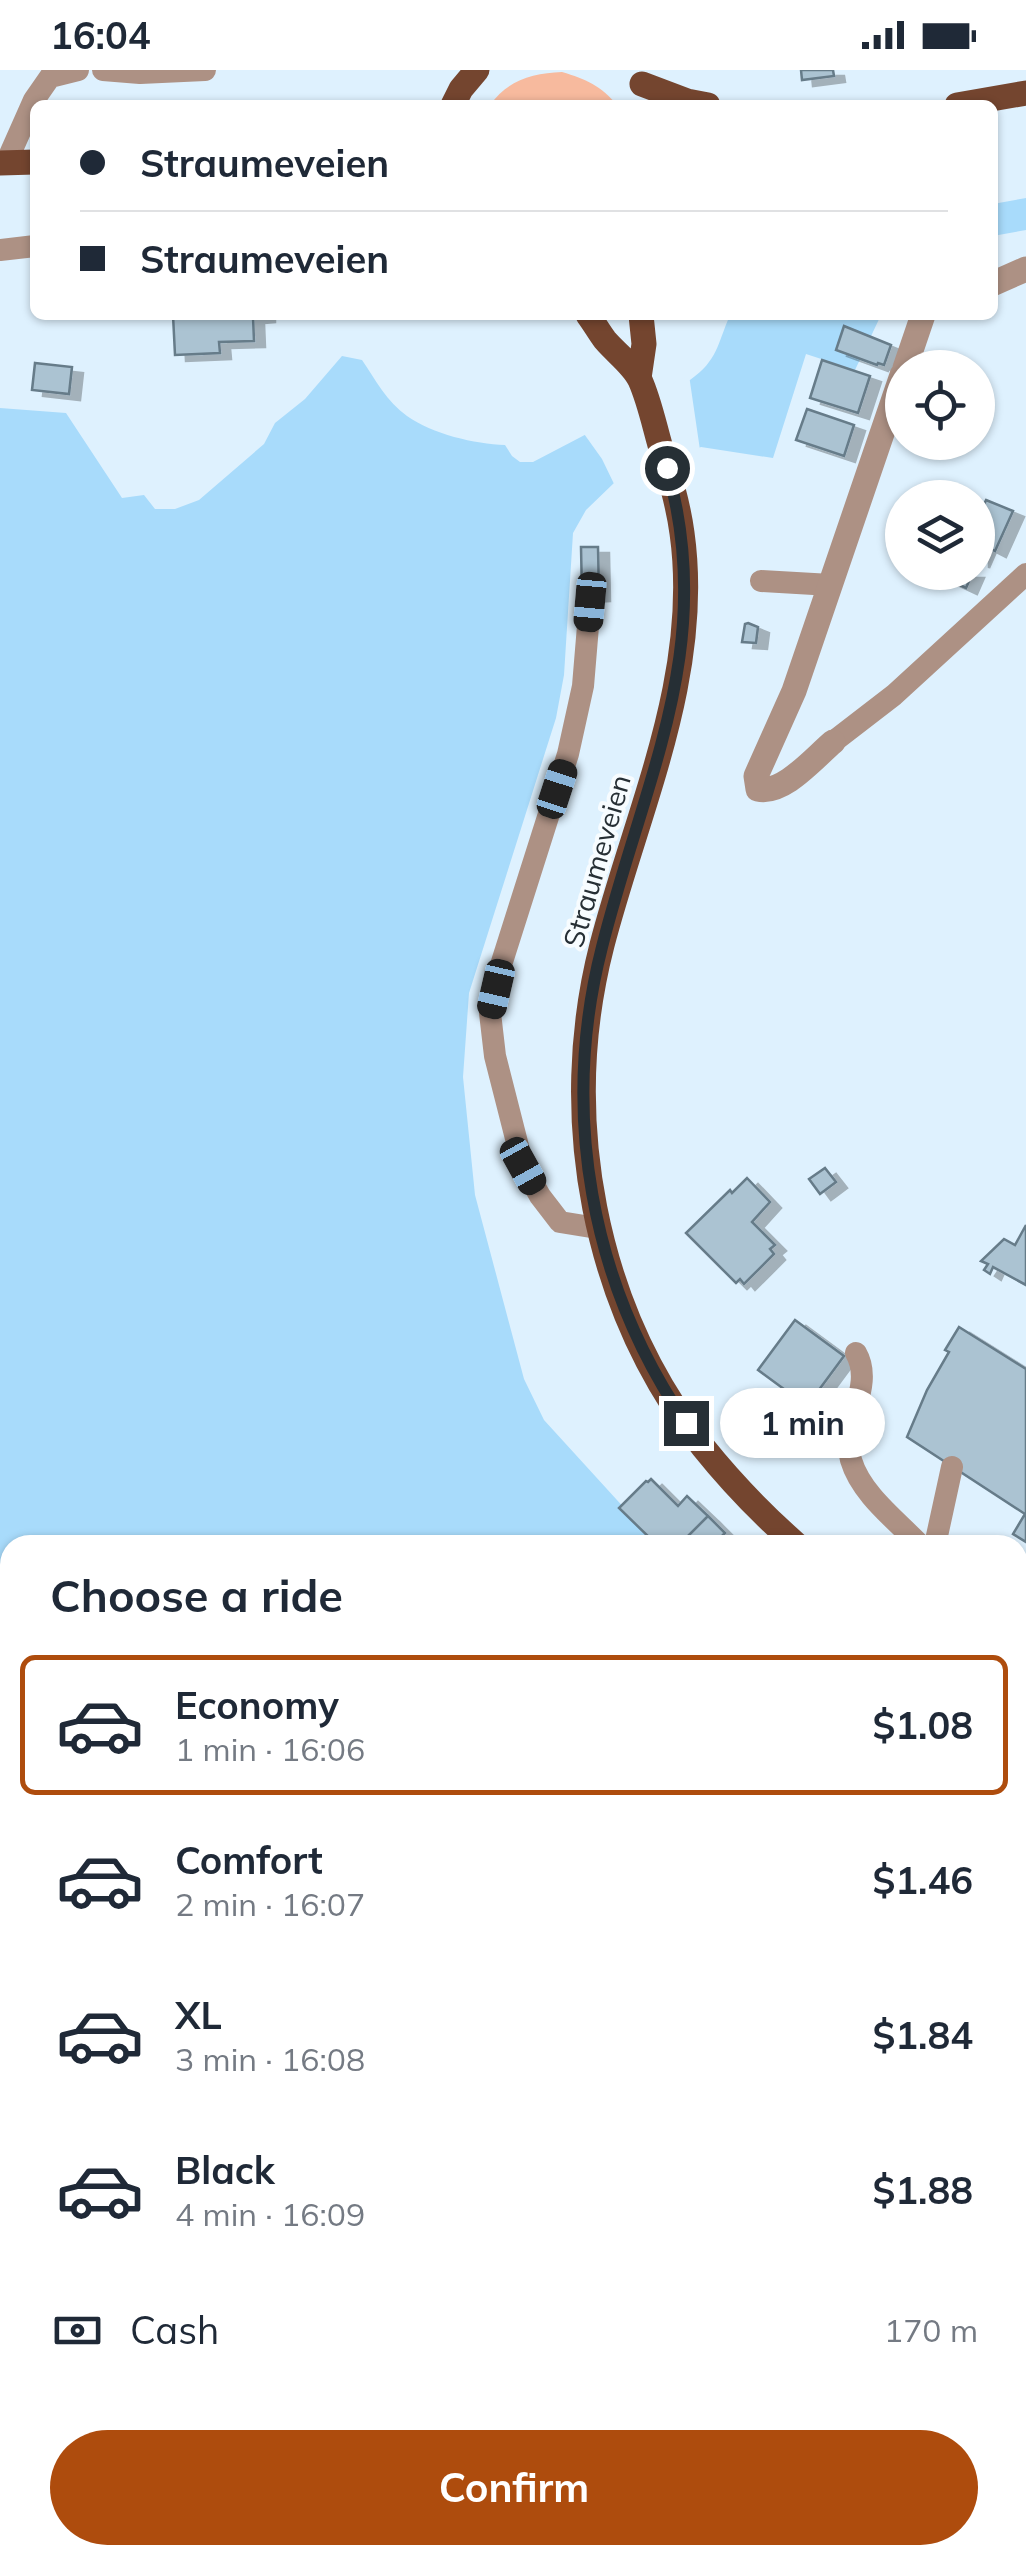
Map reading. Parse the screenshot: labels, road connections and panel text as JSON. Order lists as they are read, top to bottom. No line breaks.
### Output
{"streets":{"main road":["Straumeveien"]},"page":{"status":"16:04","banner":["Straumeveien","Straumeveien"],"bubble":"1 min","heading":"Choose a ride","list":[{"name":"Economy","note":"1 min · 16:06","value":"$1.08"},{"name":"Comfort","note":"2 min · 16:07","value":"$1.46"},{"name":"XL","note":"3 min · 16:08","value":"$1.84"},{"name":"Black","note":"4 min · 16:09","value":"$1.88"}],"pay":["Cash","170 m"],"buttons":"Confirm"}}
